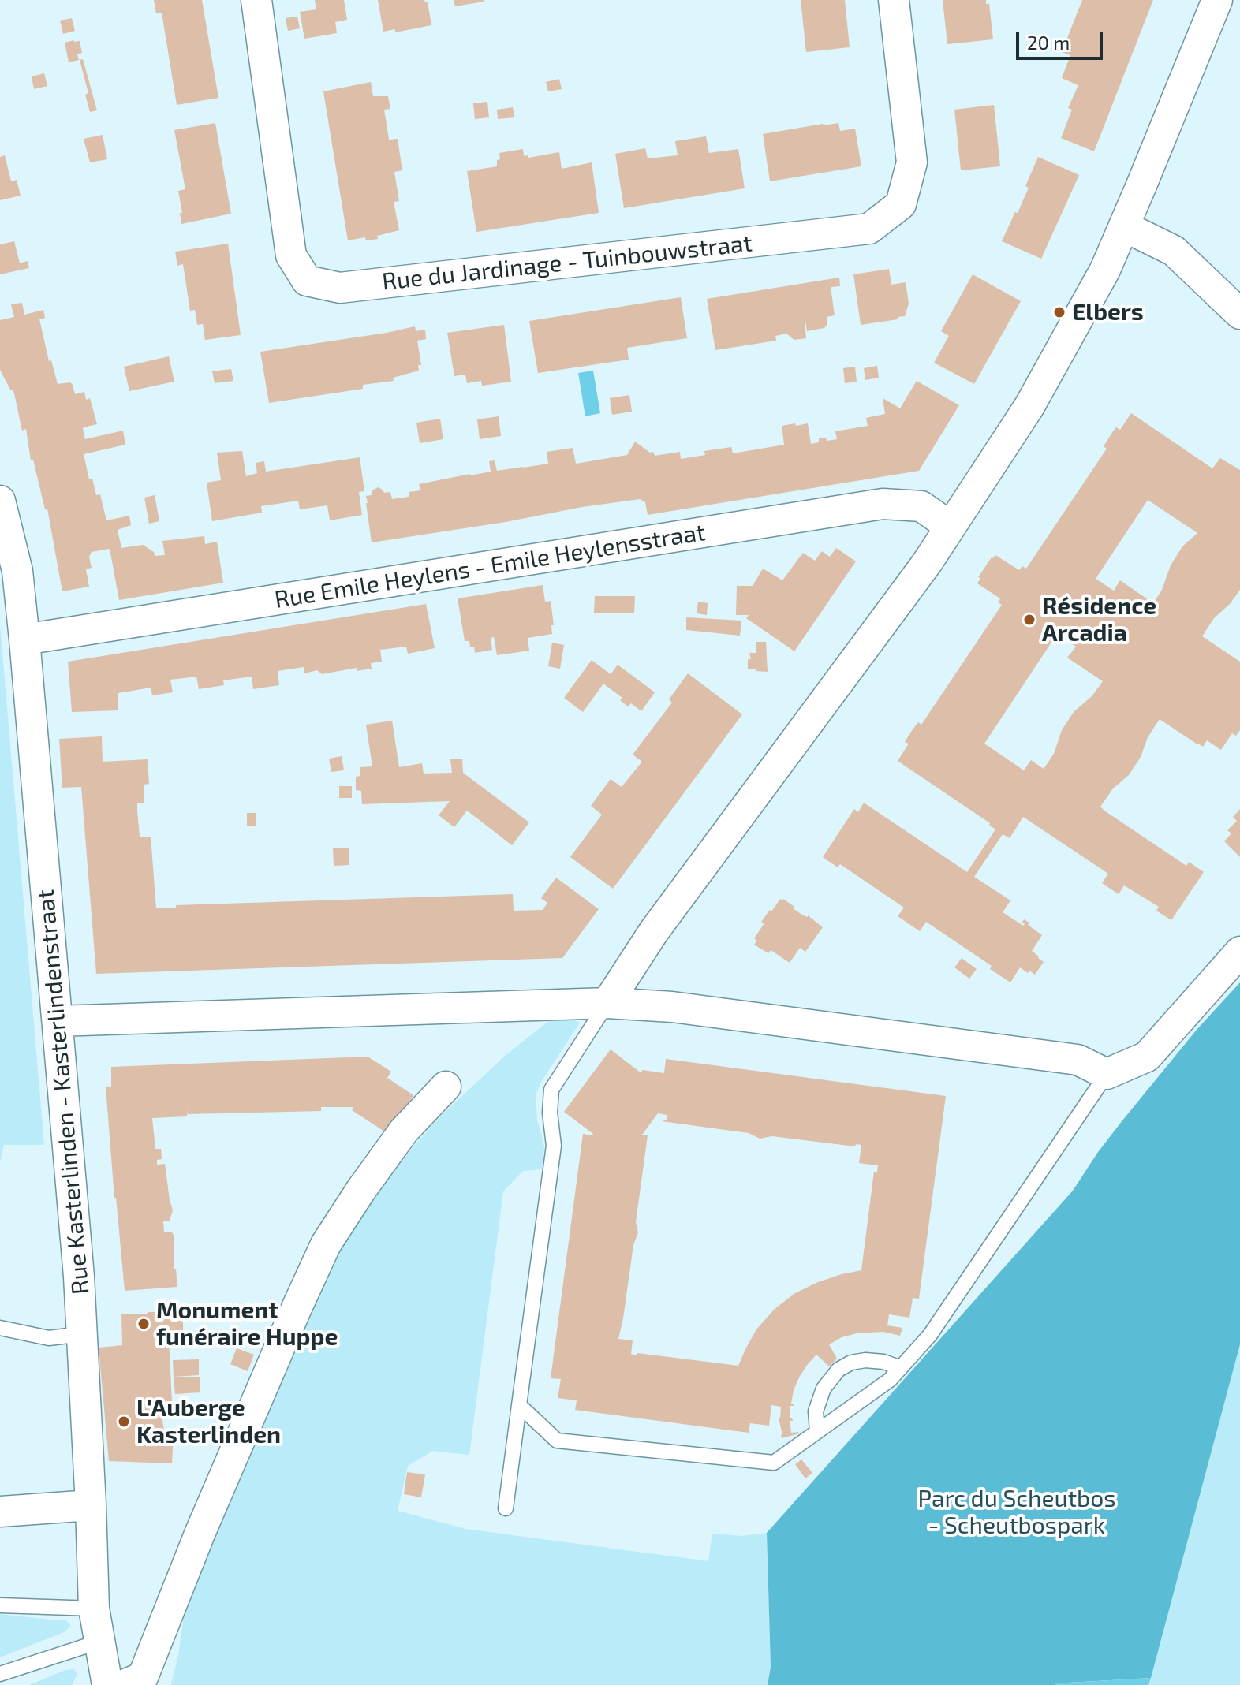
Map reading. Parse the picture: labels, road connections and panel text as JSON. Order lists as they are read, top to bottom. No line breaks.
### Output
{"streets":{"street":["Rue du Jardinage - Tuinbouwstraat","Rue Emile Heylens - Emile Heylensstraat","Rue Kasterlinden - Kasterlindenstraat"]},"crossings":[["Rue Emile Heylens - Emile Heylensstraat","Rue Kasterlinden - Kasterlindenstraat"]],"parks":["Parc du Scheutbos - Scheutbospark"],"places":["Elbers","Résidence Arcadia","Monument funéraire Huppe","L'Auberge Kasterlinden"],"scale_bar":"20 m"}
